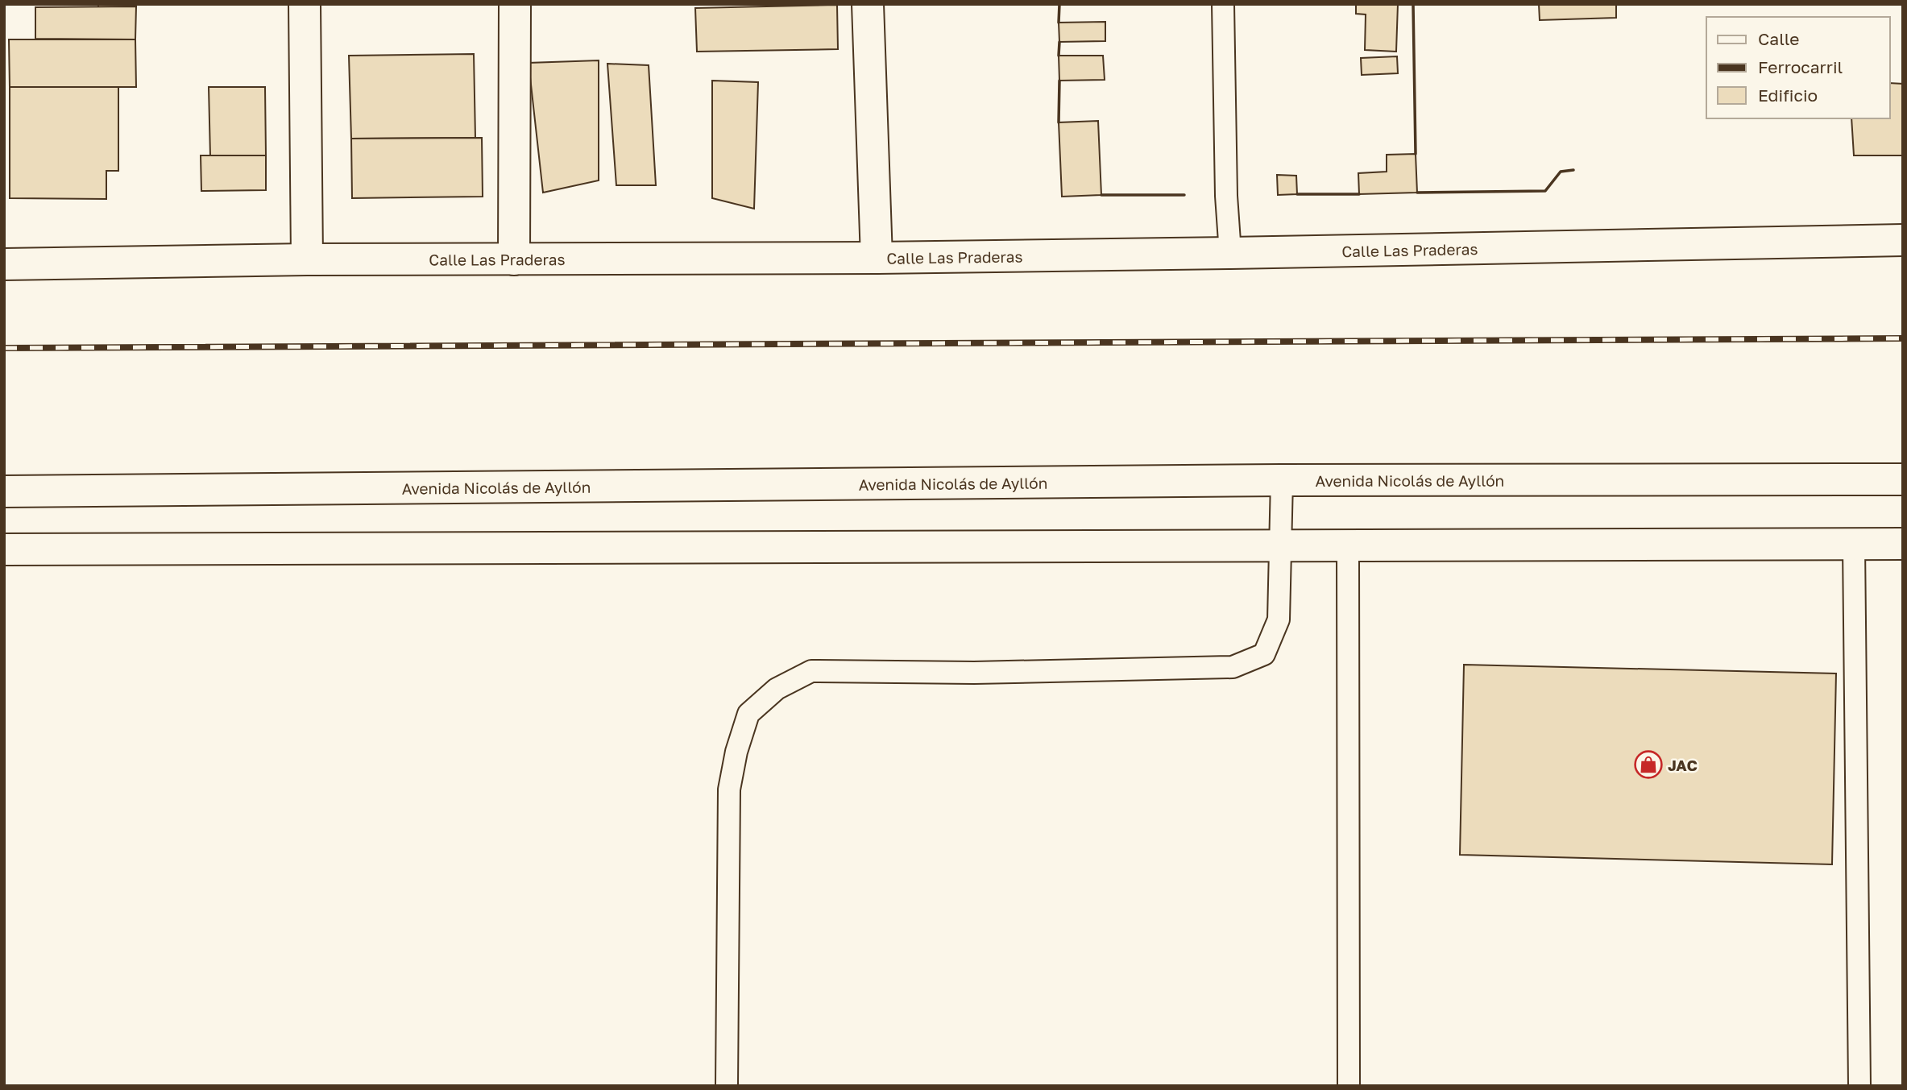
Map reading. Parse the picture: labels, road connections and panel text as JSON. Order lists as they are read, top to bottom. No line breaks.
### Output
{"streets":{"main road":["Calle Las Praderas","Avenida Nicolás de Ayllón"]},"places":{"shop":["JAC"]},"legend":["Calle","Ferrocarril","Edificio"]}
